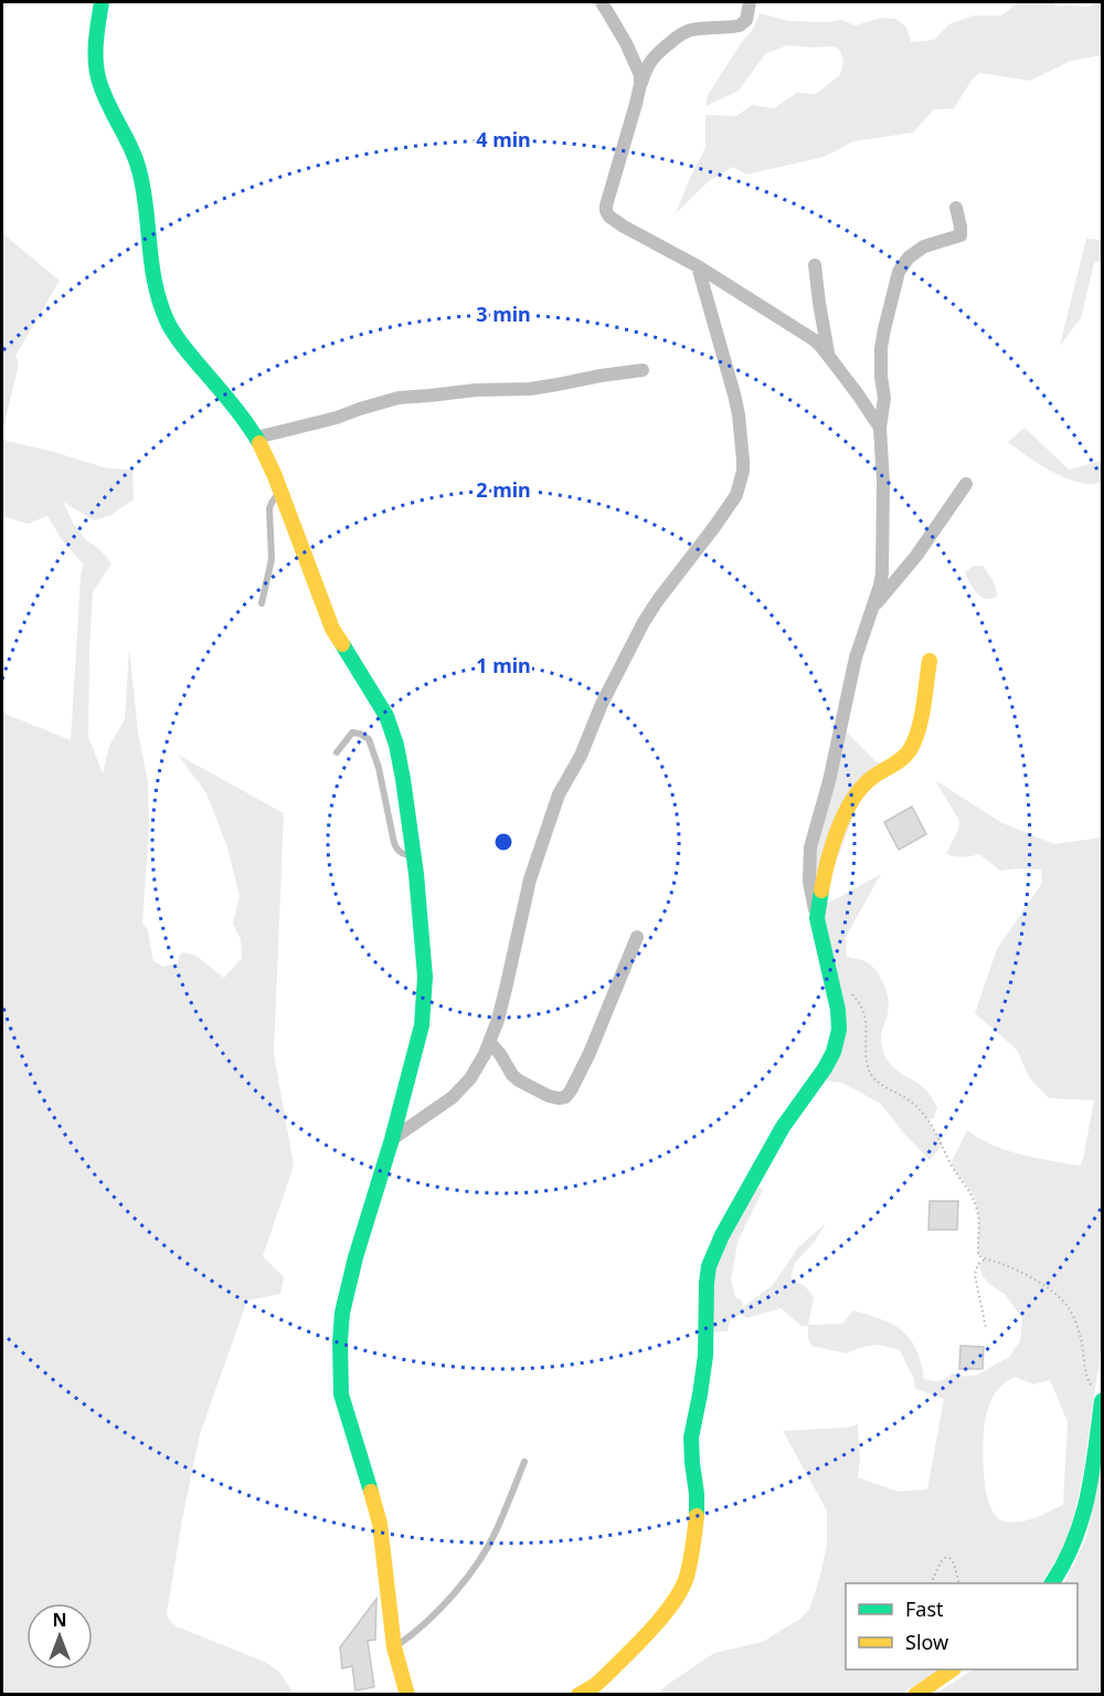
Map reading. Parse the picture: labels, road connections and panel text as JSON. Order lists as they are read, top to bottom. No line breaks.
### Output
{"legend":["Fast","Slow"],"north":"top","rings":["4 min","3 min","2 min","1 min"]}
